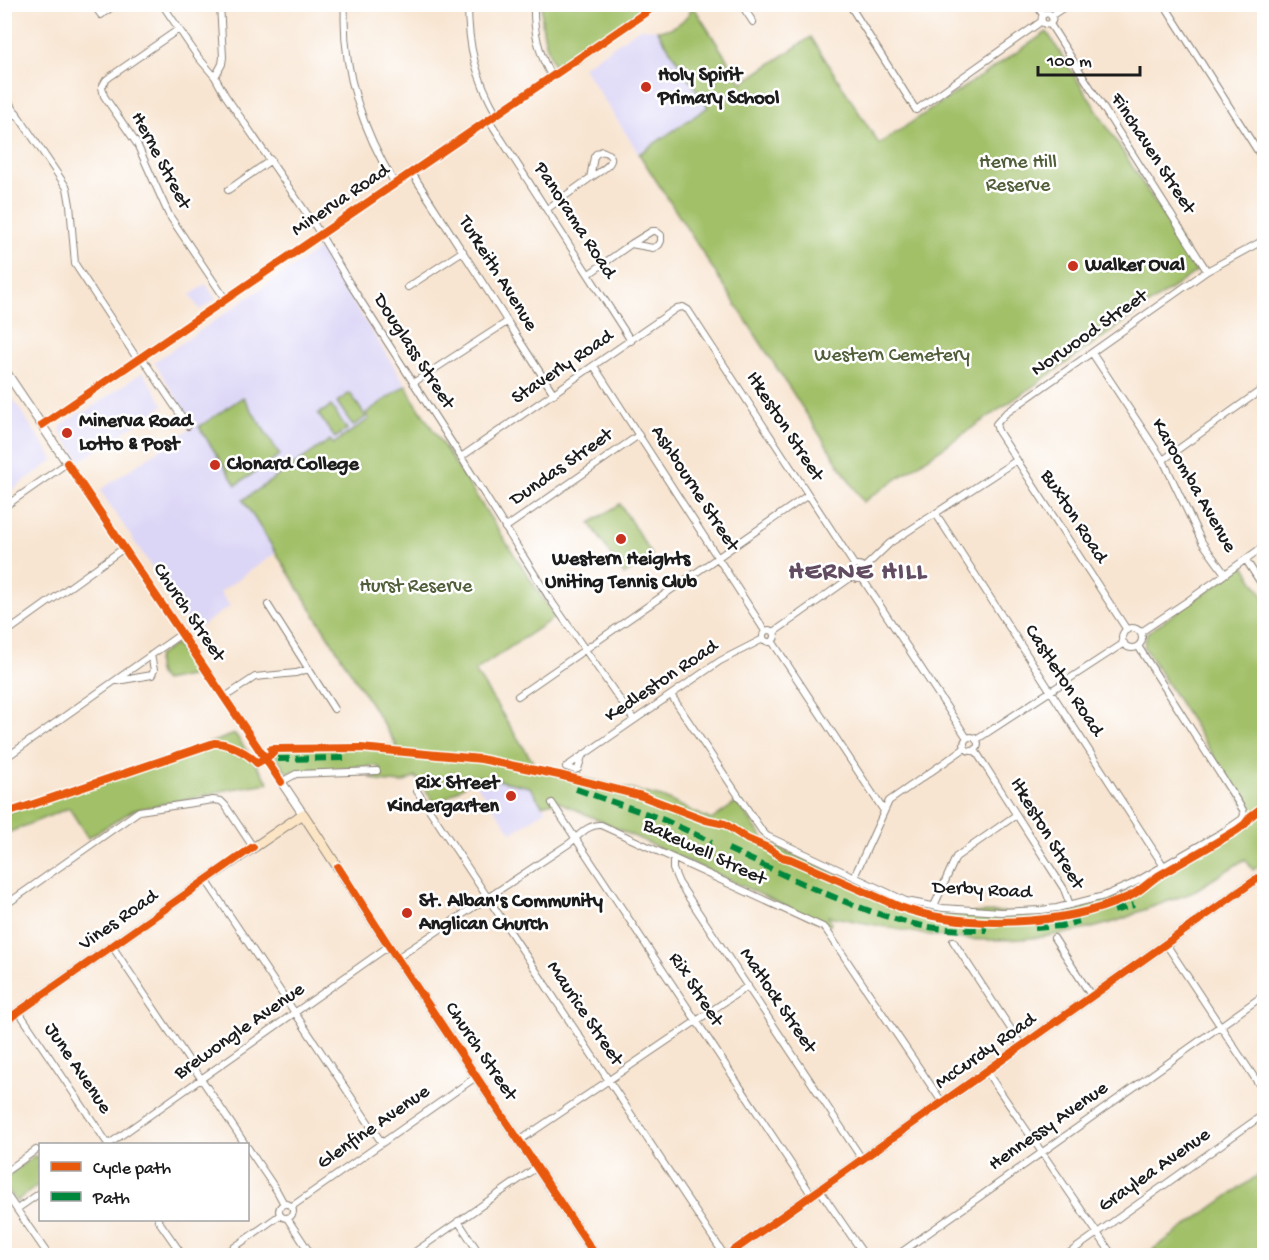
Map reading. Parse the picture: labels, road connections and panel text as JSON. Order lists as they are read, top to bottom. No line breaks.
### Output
{"streets":{"main road":["Church Street","Vines Road","McCurdy Road"],"street":["Finchaven Street","Herne Street","Minerva Road","Panorama Road","Turkeith Avenue","Norwood Street","Douglass Street","Staverly Road","Itkeston Street","Dundas Street","Karoomba Avenue","Ashbourne Street","Buxton Road","Castleton Road","Kedleston Road","Bakewell Street","Derby Road","Rix Street","Matlock Street","Maurice Street","Brewongle Avenue","June Avenue","Hennessy Avenue","Glenfine Avenue","Graylea Avenue"]},"crossings":[["Finchaven Street","Norwood Street"],["Herne Street","Minerva Road"],["Herne Street","Douglass Street"],["Minerva Road","Panorama Road"],["Minerva Road","Turkeith Avenue"],["Minerva Road","Douglass Street"],["Minerva Road","Church Street"],["Panorama Road","Staverly Road"],["Turkeith Avenue","Staverly Road"],["Norwood Street","Karoomba Avenue"],["Norwood Street","Buxton Road"],["Douglass Street","Staverly Road"],["Douglass Street","Dundas Street"],["Douglass Street","Kedleston Road"],["Staverly Road","Itkeston Street"],["Staverly Road","Ashbourne Street"],["Itkeston Street","Derby Road"],["Dundas Street","Ashbourne Street"],["Ashbourne Street","Kedleston Road"],["Buxton Road","Derby Road"],["Church Street","Bakewell Street"],["Church Street","Vines Road"],["Church Street","Brewongle Avenue"],["Church Street","Glenfine Avenue"],["Castleton Road","Derby Road"],["Kedleston Road","Derby Road"],["Bakewell Street","Rix Street"],["Bakewell Street","Matlock Street"],["Bakewell Street","Maurice Street"],["Bakewell Street","McCurdy Road"],["Vines Road","June Avenue"],["Rix Street","McCurdy Road"],["Matlock Street","McCurdy Road"],["Maurice Street","McCurdy Road"]],"districts":["HERNE HILL"],"parks":["Herne Hill Reserve","Western Cemetery","Hurst Reserve"],"places":["Holy Spirit Primary School","Walker Oval","Minerva Road Lotto & Post","Clonard College","Western Heights Uniting Tennis Club","Rix Street Kindergarten","St. Alban's Community Anglican Church"],"legend":["Cycle path","Path"],"scale_bar":"100 m"}
